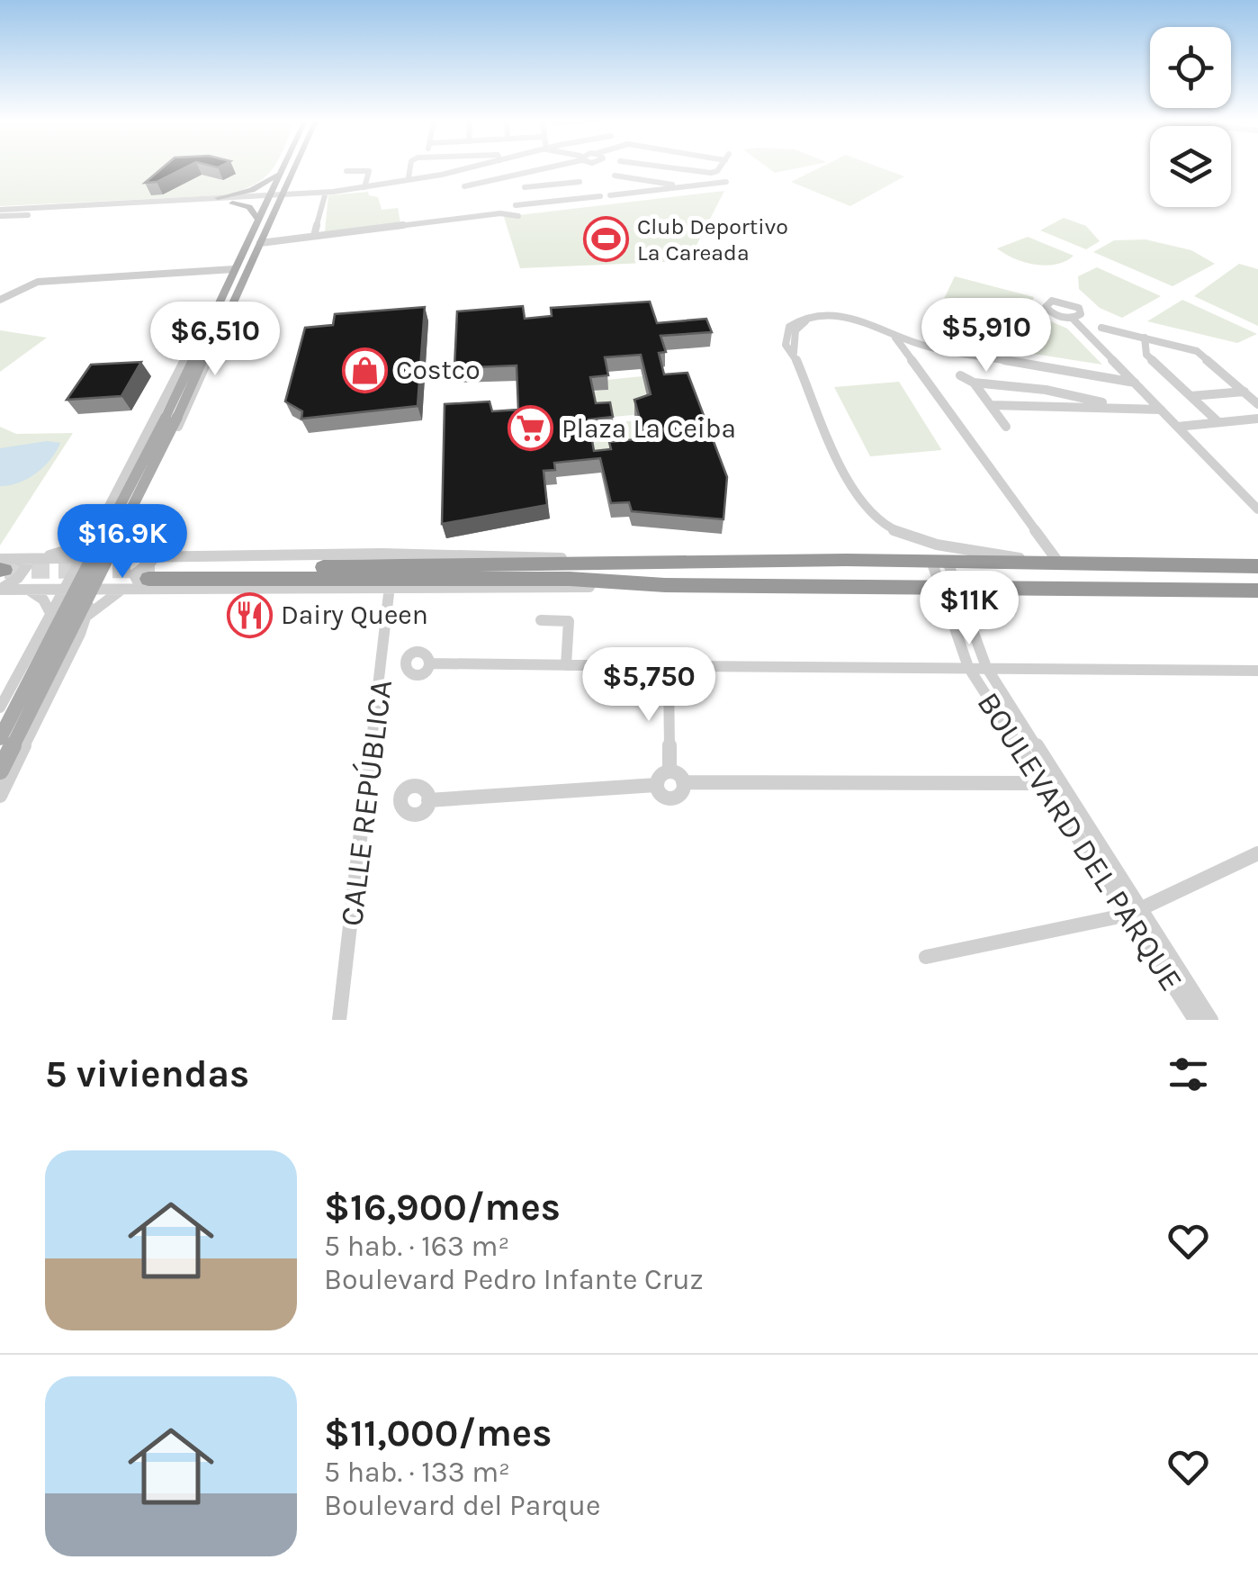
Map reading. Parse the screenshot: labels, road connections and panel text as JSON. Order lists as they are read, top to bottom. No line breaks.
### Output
{"streets":{"street":["CALLE REPÚBLICA","BOULEVARD DEL PARQUE"]},"places":{"sports":["Club Deportivo La Careada"],"shop":["Costco"],"supermarket":["Plaza La Ceiba"],"restaurant":["Dairy Queen"]},"page":{"price":["$5,910","$6,510","$16.9K","$11K","$5,750"],"heading":"5 viviendas","list":[{"name":"$16,900/mes","note":"5 hab. · 163 m² · Boulevard Pedro Infante Cruz"},{"name":"$11,000/mes","note":"5 hab. · 133 m² · Boulevard del Parque"}]}}
